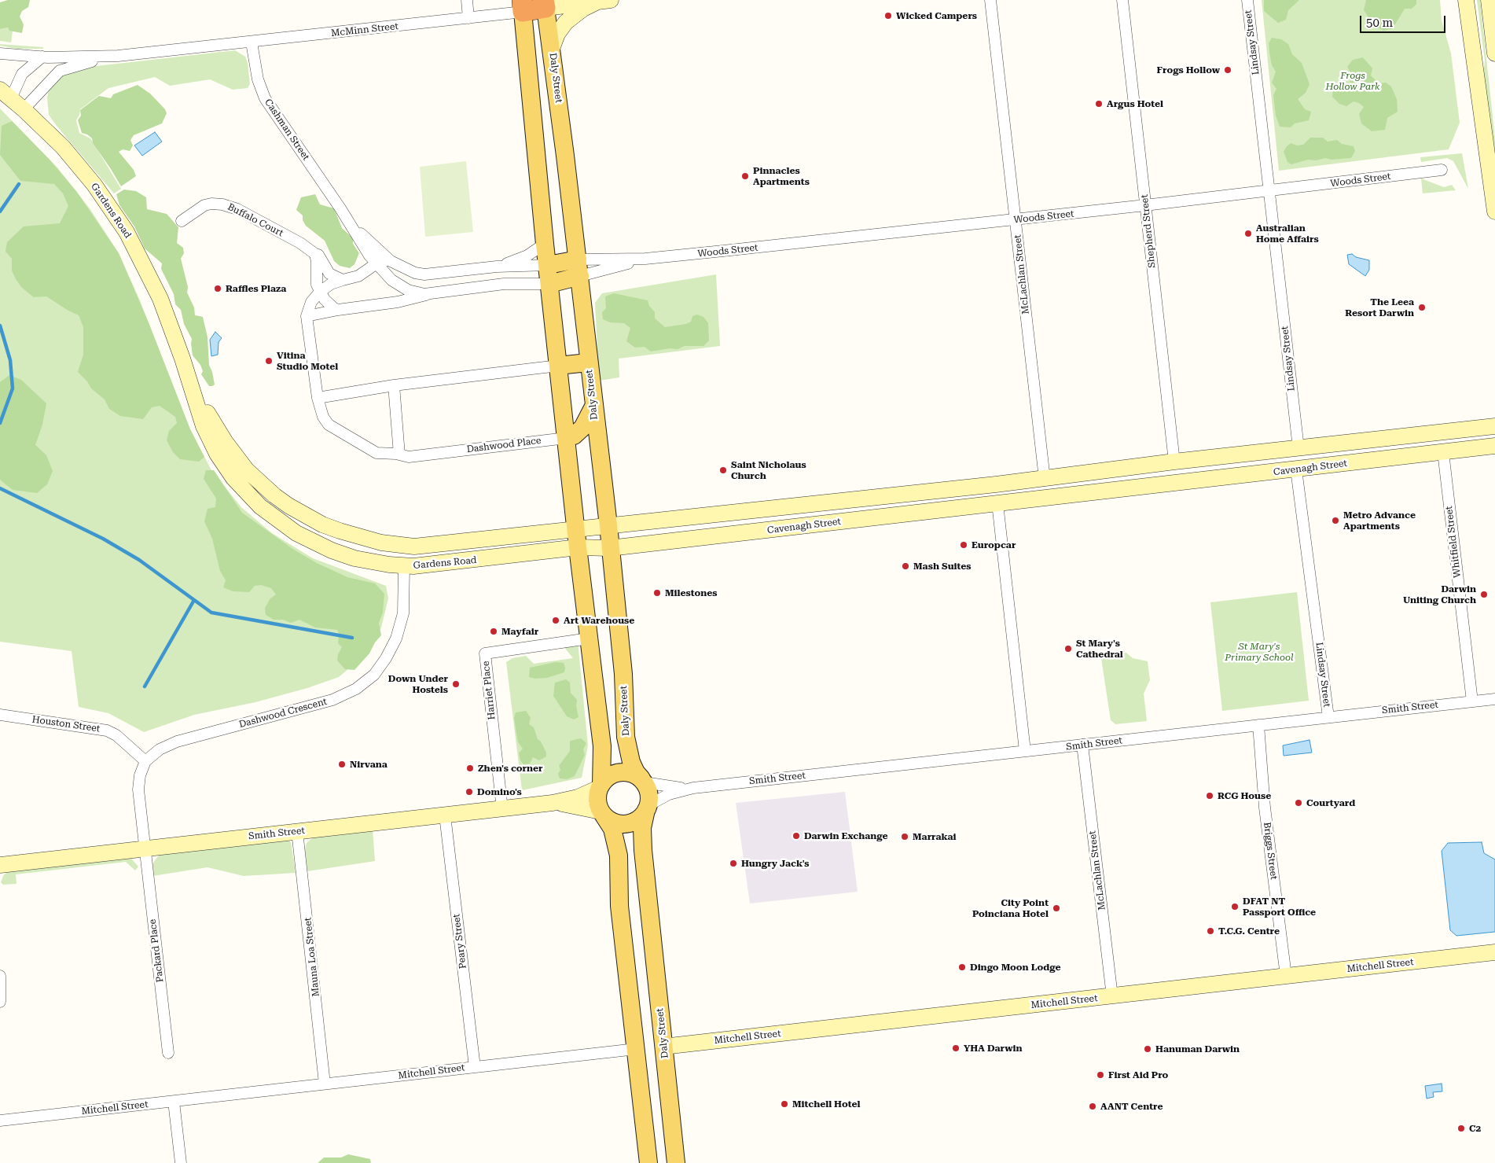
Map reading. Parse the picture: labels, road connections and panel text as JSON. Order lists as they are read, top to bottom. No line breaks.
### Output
{"streets":{"highway":["McMinn Street"],"main road":["Daly Street","Dashwood Place","Mitchell Street"],"street":["Lindsay Street","Cashman Street","Woods Street","Gardens Road","Buffalo Court","Shepherd Street","McLachlan Street","Cavenagh Street","Whitfield Street","Harriet Place","Smith Street","Dashwood Crescent","Houston Street","Briggs Street","Peary Street","Packard Place","Mauna Loa Street"]},"crossings":[["McMinn Street","Daly Street"],["McMinn Street","Cashman Street"],["Lindsay Street","Woods Street"],["Lindsay Street","Cavenagh Street"],["Lindsay Street","Smith Street"],["Daly Street","Woods Street"],["Daly Street","Gardens Road"],["Daly Street","Dashwood Place"],["Daly Street","Cavenagh Street"],["Daly Street","Smith Street"],["Daly Street","Mitchell Street"],["Woods Street","Shepherd Street"],["Woods Street","McLachlan Street"],["Gardens Road","Cavenagh Street"],["Gardens Road","Dashwood Crescent"],["McLachlan Street","Smith Street"],["McLachlan Street","Mitchell Street"],["Cavenagh Street","Whitfield Street"],["Whitfield Street","Smith Street"],["Harriet Place","Smith Street"],["Smith Street","Briggs Street"],["Smith Street","Peary Street"],["Smith Street","Packard Place"],["Smith Street","Mauna Loa Street"],["Dashwood Crescent","Houston Street"],["Briggs Street","Mitchell Street"],["Peary Street","Mitchell Street"],["Mauna Loa Street","Mitchell Street"]],"parks":["Frogs Hollow Park","St Mary's Primary School"],"places":["Wicked Campers","Frogs Hollow","Argus Hotel","Pinnacles Apartments","Australian Home Affairs","Raffles Plaza","The Leea Resort Darwin","Vitina Studio Motel","Saint Nicholaus Church","Metro Advance Apartments","Europcar","Mash Suites","Milestones","Darwin Uniting Church","Art Warehouse","Mayfair","St Mary's Cathedral","Down Under Hostels","Nirvana","Zhen's corner","Domino's","RCG House","Courtyard","Darwin Exchange","Marrakai","Hungry Jack's","DFAT NT Passport Office","City Point Poinciana Hotel","T.C.G. Centre","Dingo Moon Lodge","YHA Darwin","Hanuman Darwin","First Aid Pro","Mitchell Hotel","AANT Centre","C2"],"scale_bar":"50 m"}
